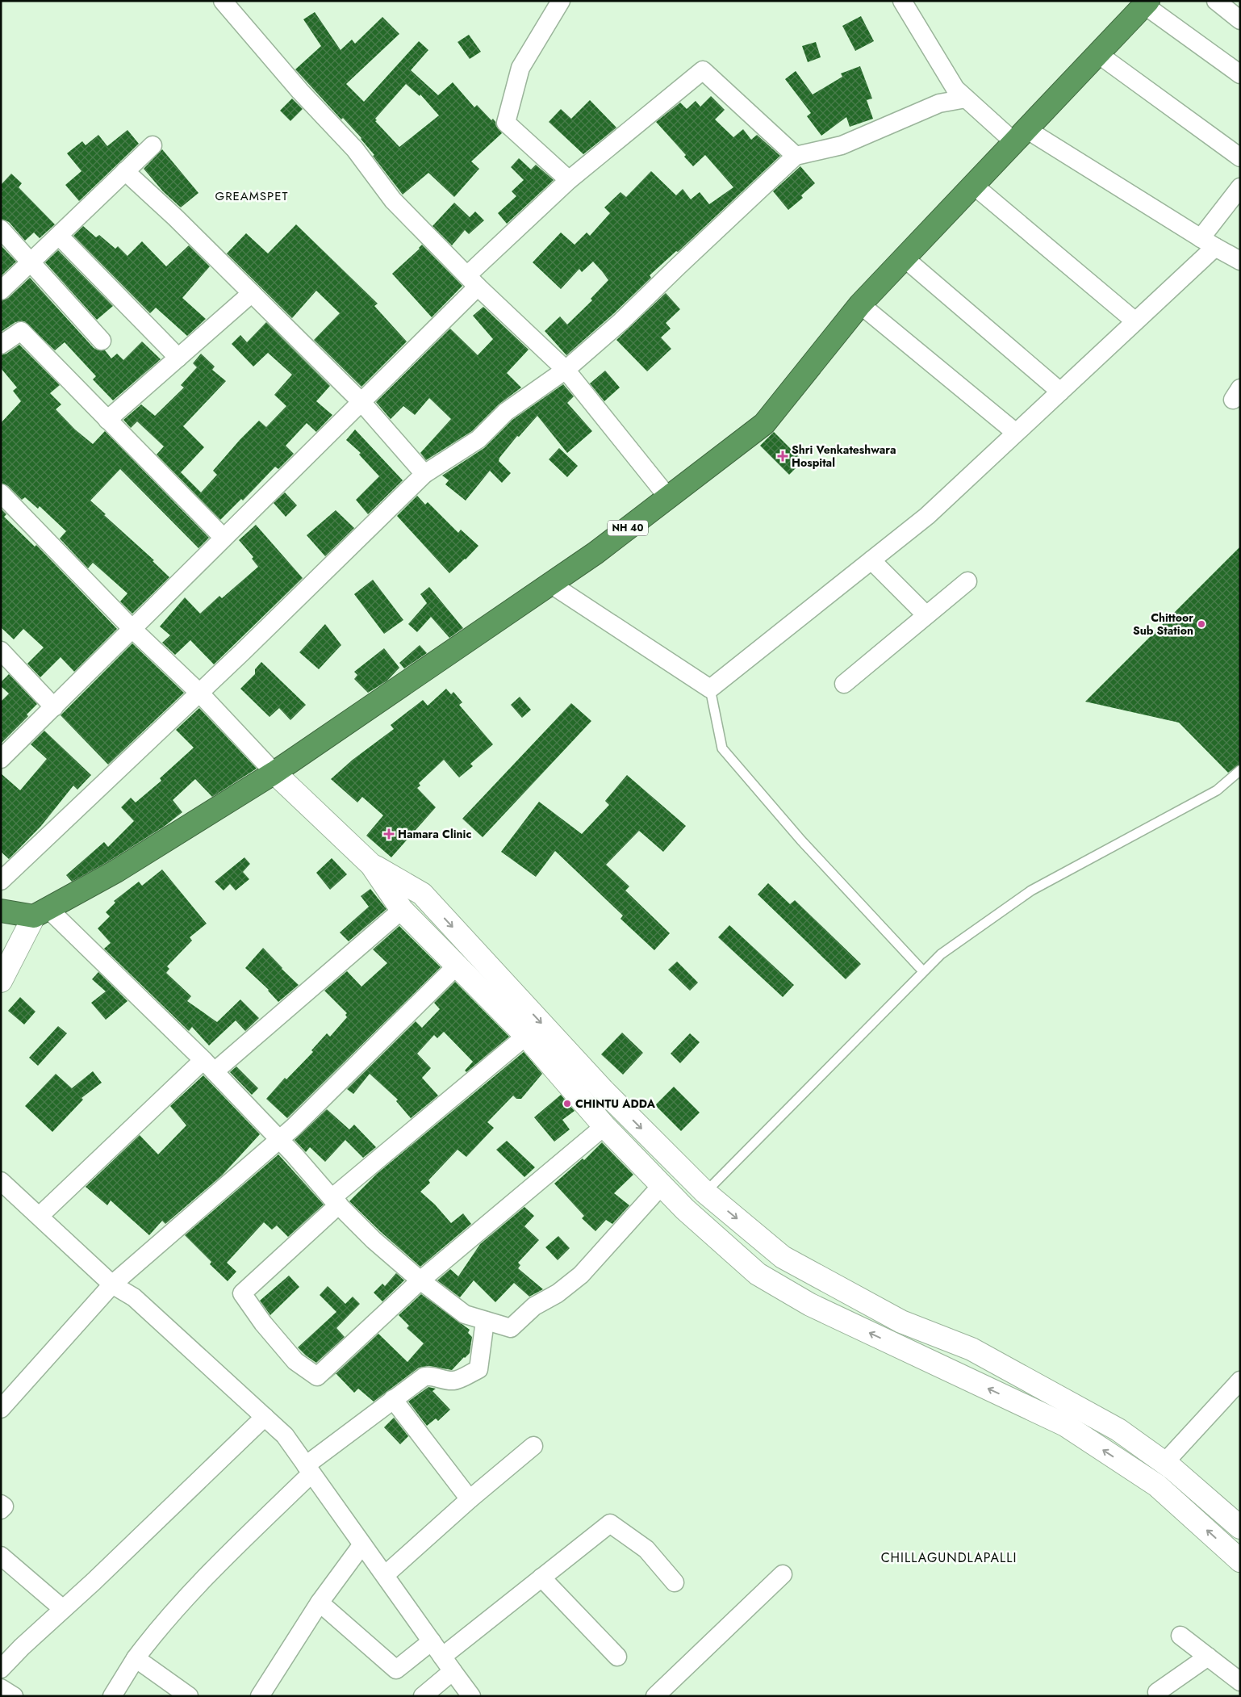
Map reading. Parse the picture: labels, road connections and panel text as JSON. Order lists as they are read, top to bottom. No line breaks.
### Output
{"streets":{"highway":["NH 40"]},"districts":["GREAMSPET","CHILLAGUNDLAPALLI"],"places":{"health":["Shri Venkateshwara Hospital","Hamara Clinic"],"other":["Chittoor Sub Station","CHINTU ADDA"]}}
